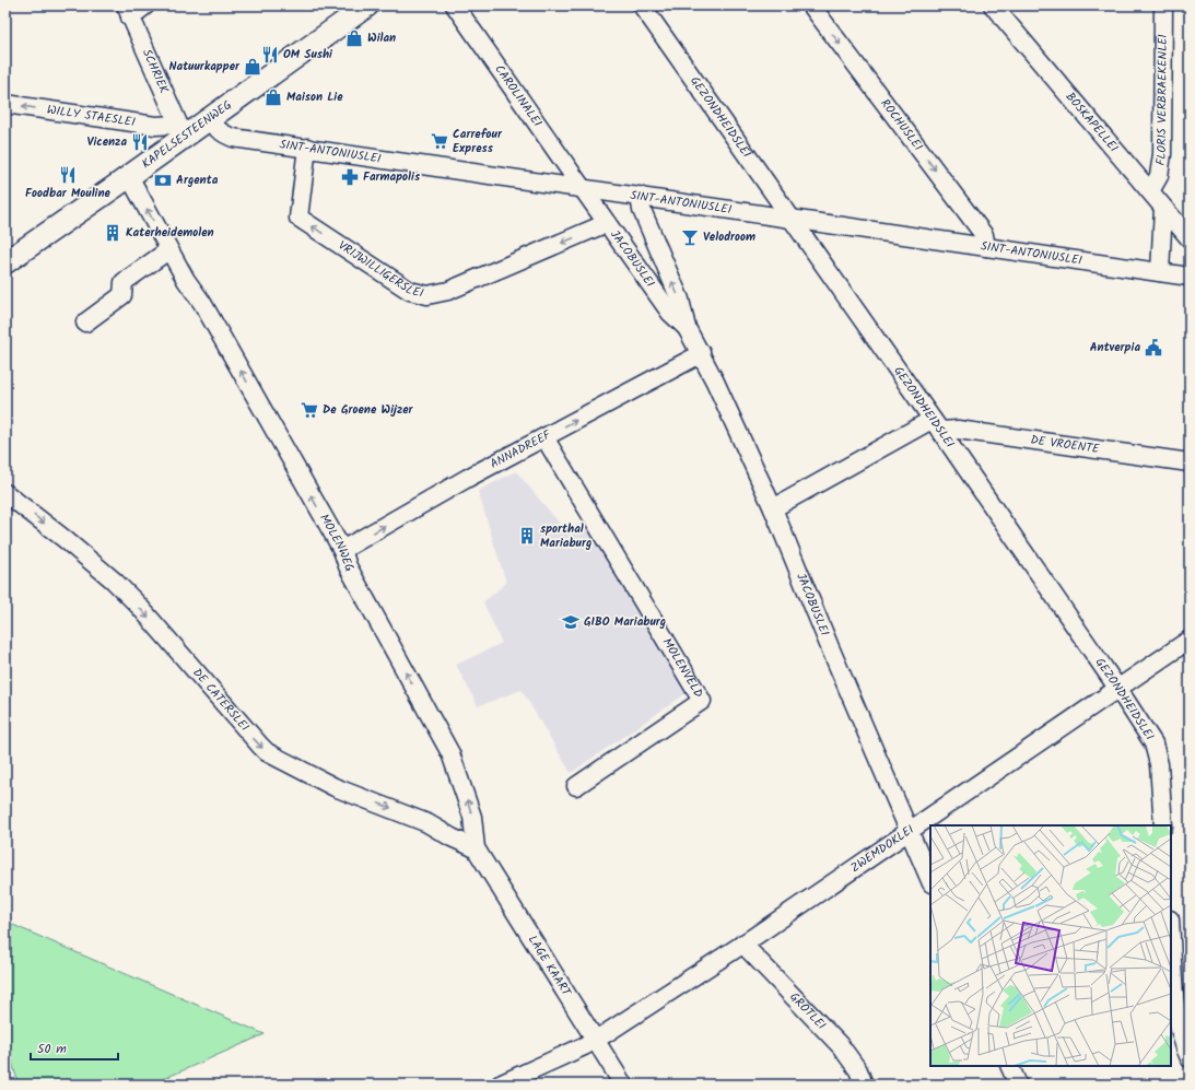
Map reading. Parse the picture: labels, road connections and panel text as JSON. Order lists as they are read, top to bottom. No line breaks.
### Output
{"streets":{"main road":["KAPELSESTEENWEG"],"street":["SCHRIEK","CAROLINALEI","FLORIS VERBRAEKENLEI","WILLY STAESLEI","GEZONDHEIDSLEI","BOSKAPELLEI","ROCHUSLEI","SINT-ANTONIUSLEI","JACOBUSLEI","VRIJWILLIGERSLEI","DE VROENTE","ANNADREEF","MOLENWEG","MOLENVELD","DE CATERSLEI","ZWEMDOKLEI","LAGE KAART","GROTLEI"]},"crossings":[["SCHRIEK","WILLY STAESLEI"],["SCHRIEK","KAPELSESTEENWEG"],["CAROLINALEI","SINT-ANTONIUSLEI"],["CAROLINALEI","JACOBUSLEI"],["FLORIS VERBRAEKENLEI","BOSKAPELLEI"],["WILLY STAESLEI","KAPELSESTEENWEG"],["GEZONDHEIDSLEI","SINT-ANTONIUSLEI"],["GEZONDHEIDSLEI","DE VROENTE"],["GEZONDHEIDSLEI","ZWEMDOKLEI"],["ROCHUSLEI","SINT-ANTONIUSLEI"],["KAPELSESTEENWEG","SINT-ANTONIUSLEI"],["KAPELSESTEENWEG","MOLENWEG"],["SINT-ANTONIUSLEI","JACOBUSLEI"],["SINT-ANTONIUSLEI","VRIJWILLIGERSLEI"],["JACOBUSLEI","VRIJWILLIGERSLEI"],["JACOBUSLEI","DE VROENTE"],["JACOBUSLEI","ANNADREEF"],["JACOBUSLEI","ZWEMDOKLEI"],["ANNADREEF","MOLENWEG"],["ANNADREEF","MOLENVELD"],["MOLENWEG","DE CATERSLEI"],["MOLENWEG","LAGE KAART"],["DE CATERSLEI","LAGE KAART"],["ZWEMDOKLEI","LAGE KAART"],["ZWEMDOKLEI","GROTLEI"]],"one_way":["WILLY STAESLEI","ROCHUSLEI","ANNADREEF","MOLENWEG","DE CATERSLEI"],"places":{"shop":["Wilan","Natuurkapper","Maison Lie"],"restaurant":["OM Sushi","Vicenza","Foodbar Mouline"],"supermarket":["Carrefour Express","De Groene Wijzer"],"pharmacy":["Farmapolis"],"bank":["Argenta"],"building":["Katerheidemolen","sporthal Mariaburg"],"bar":["Velodroom"],"public building":["Antverpia"],"school or university":["GIBO Mariaburg"]},"scale_bar":"50 m"}
